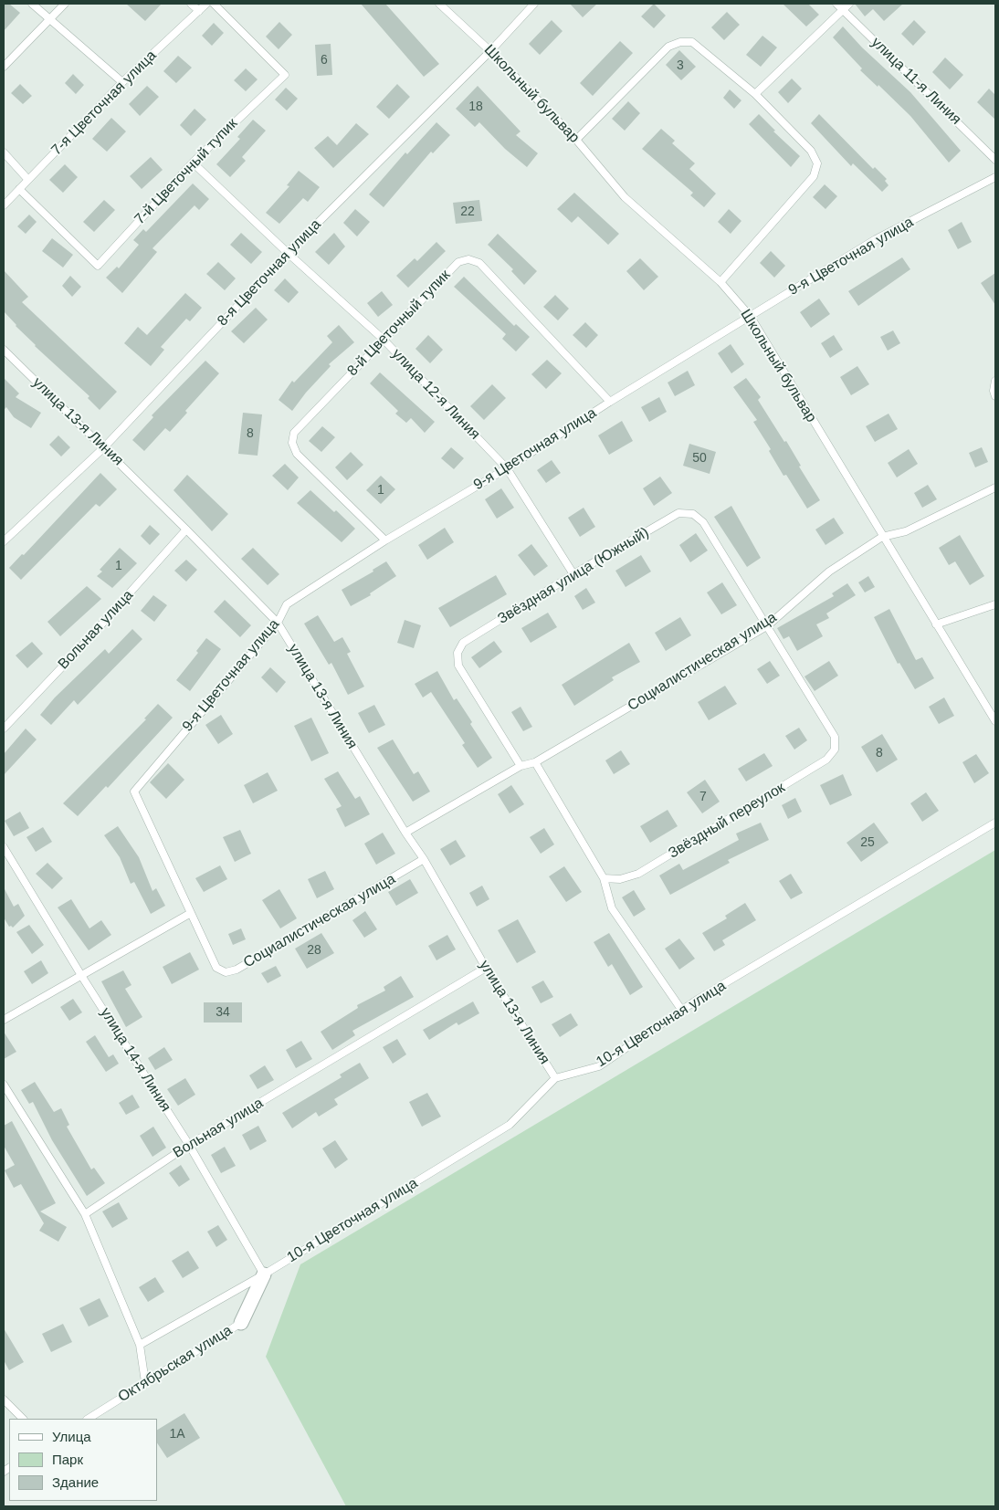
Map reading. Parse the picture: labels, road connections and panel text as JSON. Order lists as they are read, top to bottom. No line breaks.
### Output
{"streets":{"lane":["улица 11-я Линия","Школьный бульвар","7-я Цветочная улица","7-й Цветочный тупик","9-я Цветочная улица","8-я Цветочная улица","8-й Цветочный тупик","улица 12-я Линия","улица 13-я Линия","Звёздная улица (Южный)","Вольная улица","Социалистическая улица","Звёздный переулок","10-я Цветочная улица","улица 14-я Линия","Октябрьская улица"]},"crossings":[["Школьный бульвар","9-я Цветочная улица"],["Школьный бульвар","8-я Цветочная улица"],["Школьный бульвар","Социалистическая улица"],["7-я Цветочная улица","7-й Цветочный тупик"],["7-й Цветочный тупик","улица 12-я Линия"],["9-я Цветочная улица","8-й Цветочный тупик"],["9-я Цветочная улица","улица 12-я Линия"],["9-я Цветочная улица","улица 13-я Линия"],["9-я Цветочная улица","Социалистическая улица"],["8-я Цветочная улица","улица 12-я Линия"],["8-я Цветочная улица","улица 13-я Линия"],["8-й Цветочный тупик","улица 12-я Линия"],["улица 12-я Линия","Звёздная улица (Южный)"],["улица 13-я Линия","Вольная улица"],["улица 13-я Линия","Социалистическая улица"],["улица 13-я Линия","10-я Цветочная улица"],["Звёздная улица (Южный)","Социалистическая улица"],["Звёздная улица (Южный)","Звёздный переулок"],["Вольная улица","улица 14-я Линия"],["Социалистическая улица","Звёздный переулок"],["10-я Цветочная улица","улица 14-я Линия"]],"house_numbers":["6","3","18","22","8","50","1","1","8","7","25","28","34","1А"],"legend":["Улица","Парк","Здание"]}
